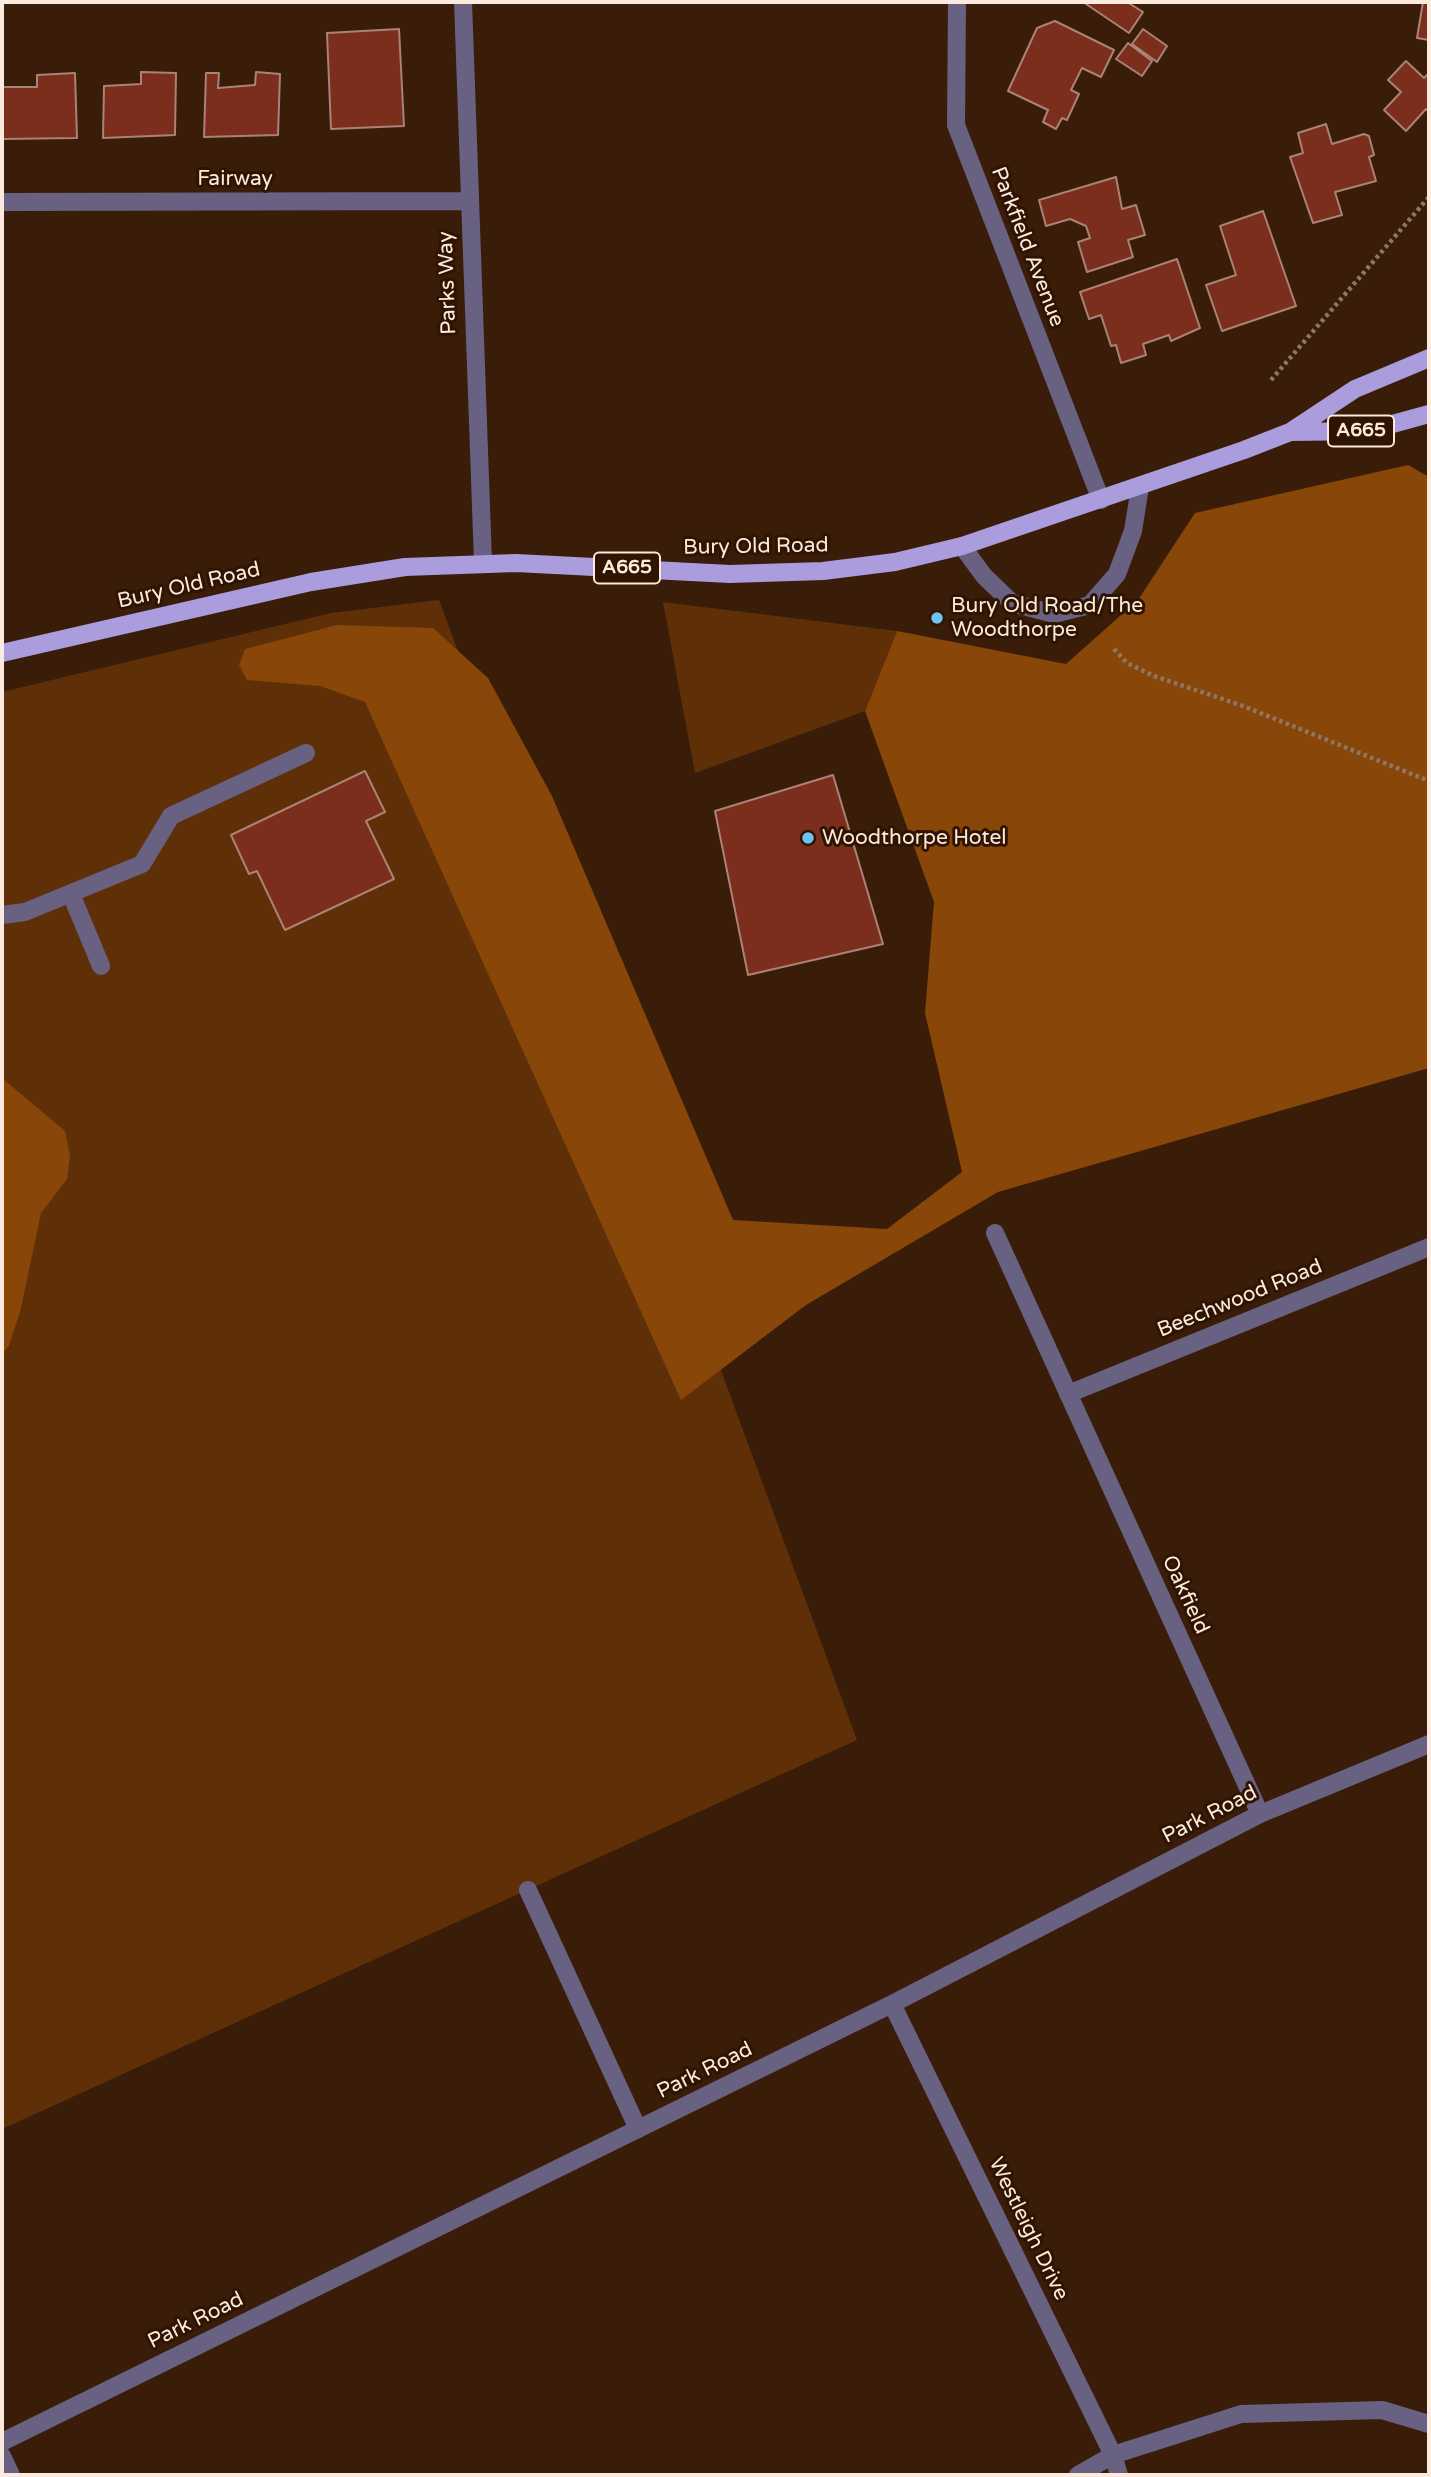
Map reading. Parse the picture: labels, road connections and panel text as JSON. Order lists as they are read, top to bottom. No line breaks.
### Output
{"streets":{"main road":["A665","Bury Old Road"],"street":["Fairway","Parkfield Avenue","Parks Way","Beechwood Road","Oakfield","Park Road","Westleigh Drive"]},"crossings":[["Fairway","Parks Way"],["Parkfield Avenue","Bury Old Road"],["Parks Way","Bury Old Road"],["Beechwood Road","Oakfield"],["Oakfield","Park Road"],["Park Road","Westleigh Drive"]],"places":["Bury Old Road/The Woodthorpe","Woodthorpe Hotel"]}
